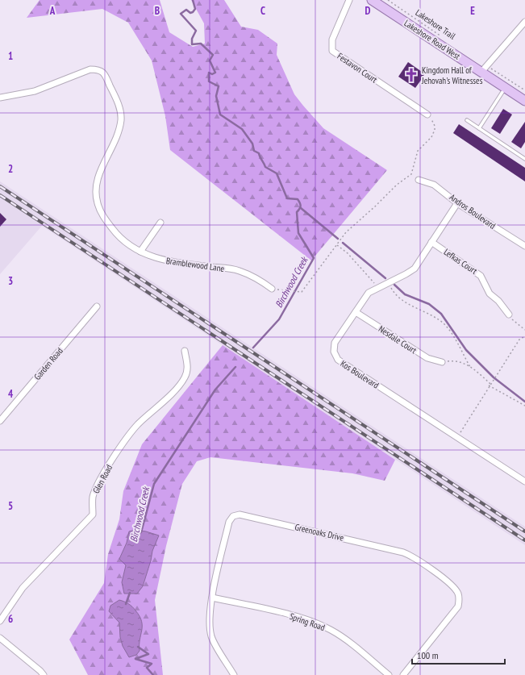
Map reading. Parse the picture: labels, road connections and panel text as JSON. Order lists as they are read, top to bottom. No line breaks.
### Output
{"streets":{"main road":["Lakeshore Road West"],"street":["Festavon Court","Andros Boulevard","Lefkas Court","Bramblewood Lane","Nesdale Court","Garden Road","Kos Boulevard","Glen Road","Greenoaks Drive","Spring Road"],"path":["Lakeshore Trail"]},"crossings":[["Andros Boulevard","Kos Boulevard"],["Lefkas Court","Kos Boulevard"],["Nesdale Court","Kos Boulevard"],["Greenoaks Drive","Spring Road"]],"water":["Birchwood Creek"],"places":{"church":["Kingdom Hall of Jehovah's Witnesses"]},"scale_bar":"100 m","grid":{"columns":["A","B","C","D","E"],"rows":["1","2","3","4","5","6"]}}
